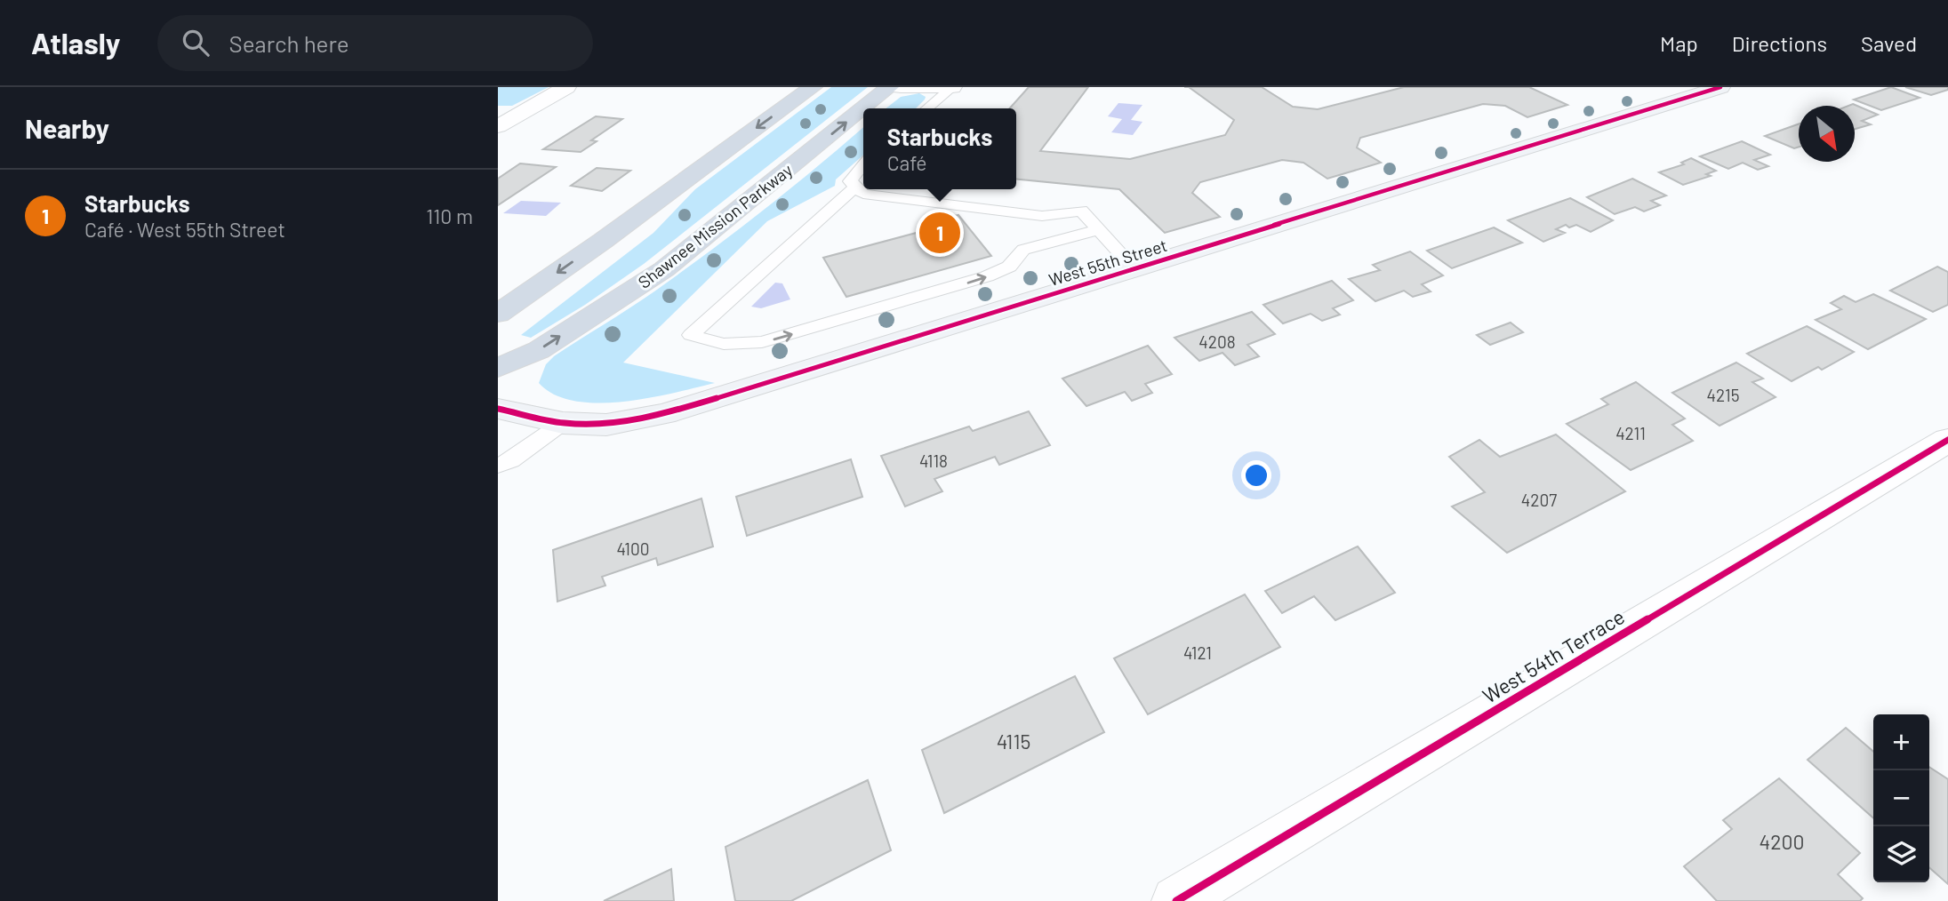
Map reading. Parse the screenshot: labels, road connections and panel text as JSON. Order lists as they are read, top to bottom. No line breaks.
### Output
{"streets":{"highway":["Shawnee Mission Parkway"],"street":["West 55th Street","West 54th Terrace"]},"house_numbers":["4208","4215","4211","4118","4207","4100","4121","4115","4200"],"north":"bottom right","page":{"header":"Atlasly","search":"Search here","nav":["Map","Directions","Saved"],"heading":"Nearby","popup":["Starbucks","Café"],"list":[{"mark":"1","name":"Starbucks","note":"Café · West 55th Street","value":"110 m"}],"pins":"1","map_buttons":["+","−"]}}
